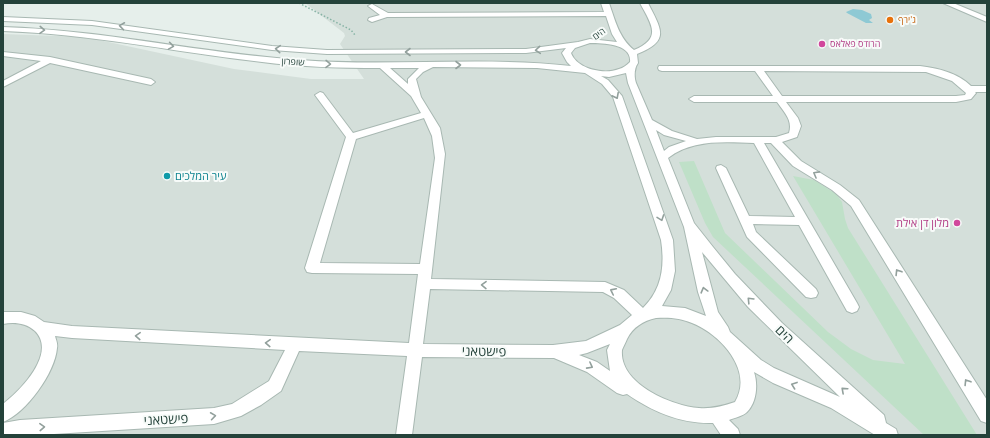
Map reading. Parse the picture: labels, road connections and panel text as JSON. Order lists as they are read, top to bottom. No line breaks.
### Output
{"streets":{"street":["הים","שופרון","פישטאני"]},"crossings":[["הים","שופרון"],["הים","פישטאני"]],"places":["ג'ירף","הרודס פאלאס","עיר המלכים","מלון דן אילת"]}
